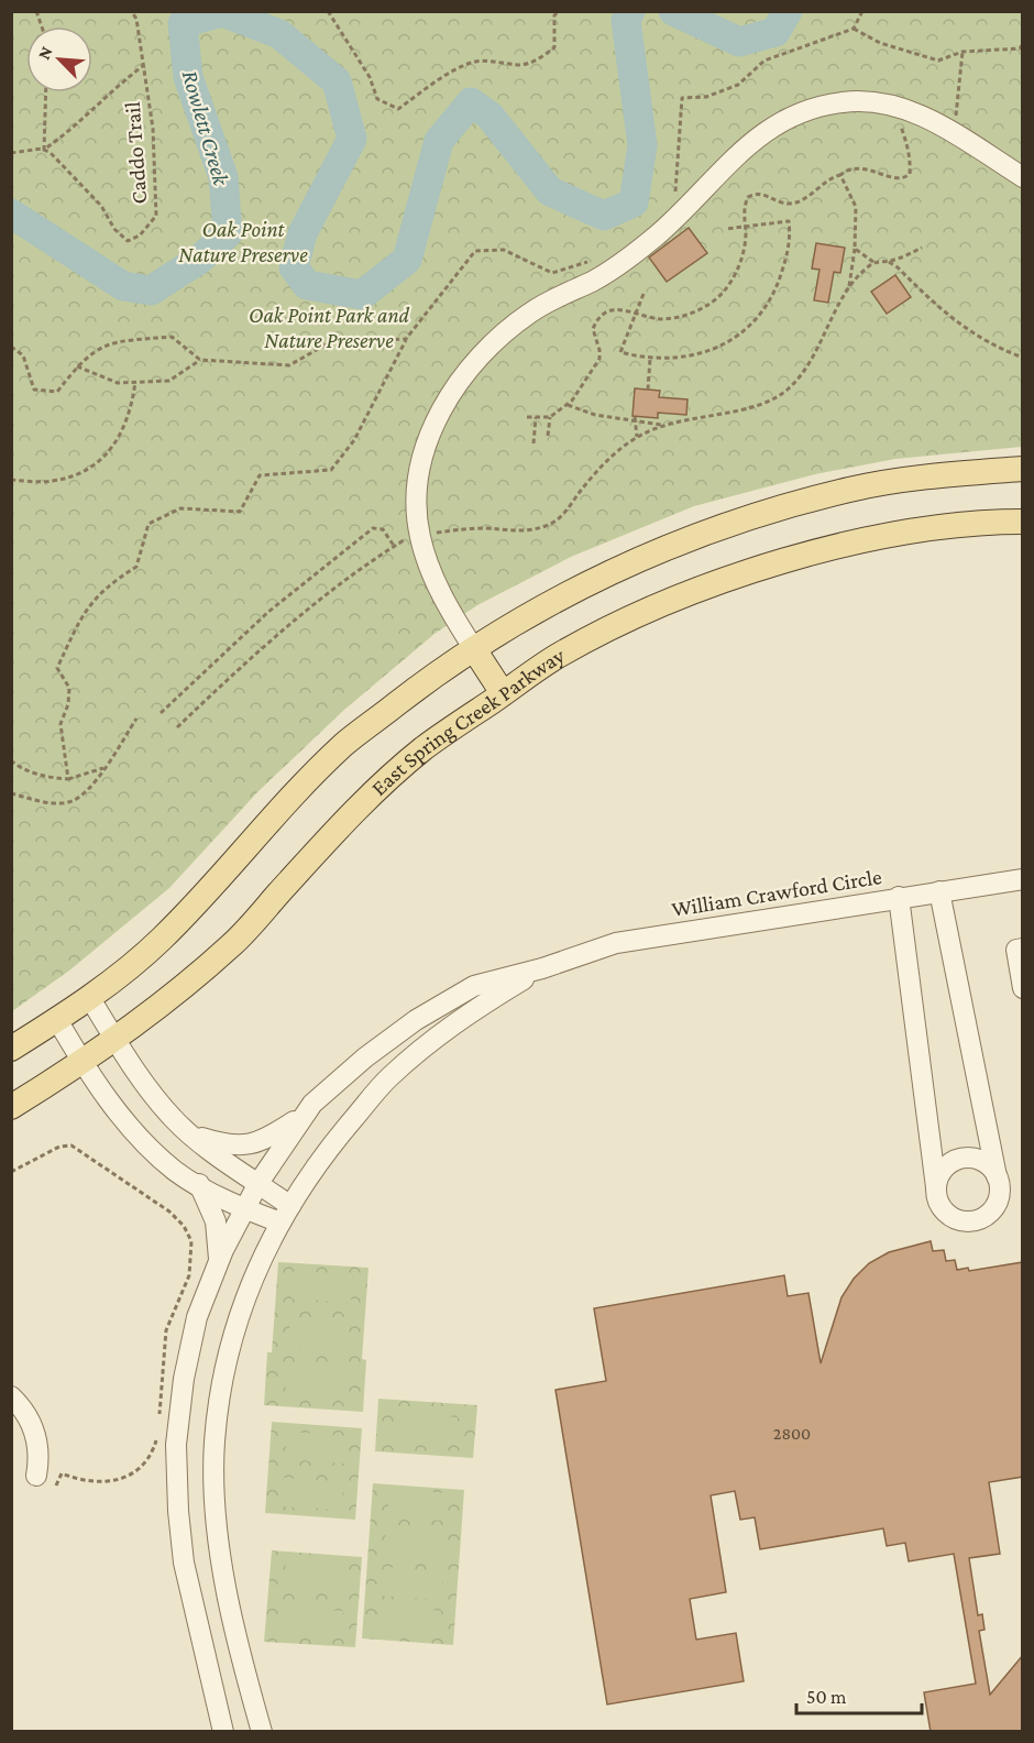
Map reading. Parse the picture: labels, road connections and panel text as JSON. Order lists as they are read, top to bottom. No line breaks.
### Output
{"streets":{"main road":["East Spring Creek Parkway"],"lane":["William Crawford Circle"],"path":["Caddo Trail"]},"water":["Rowlett Creek"],"parks":["Oak Point Nature Preserve","Oak Point Park and Nature Preserve"],"house_numbers":["2800"],"scale_bar":"50 m","north":"top left"}
